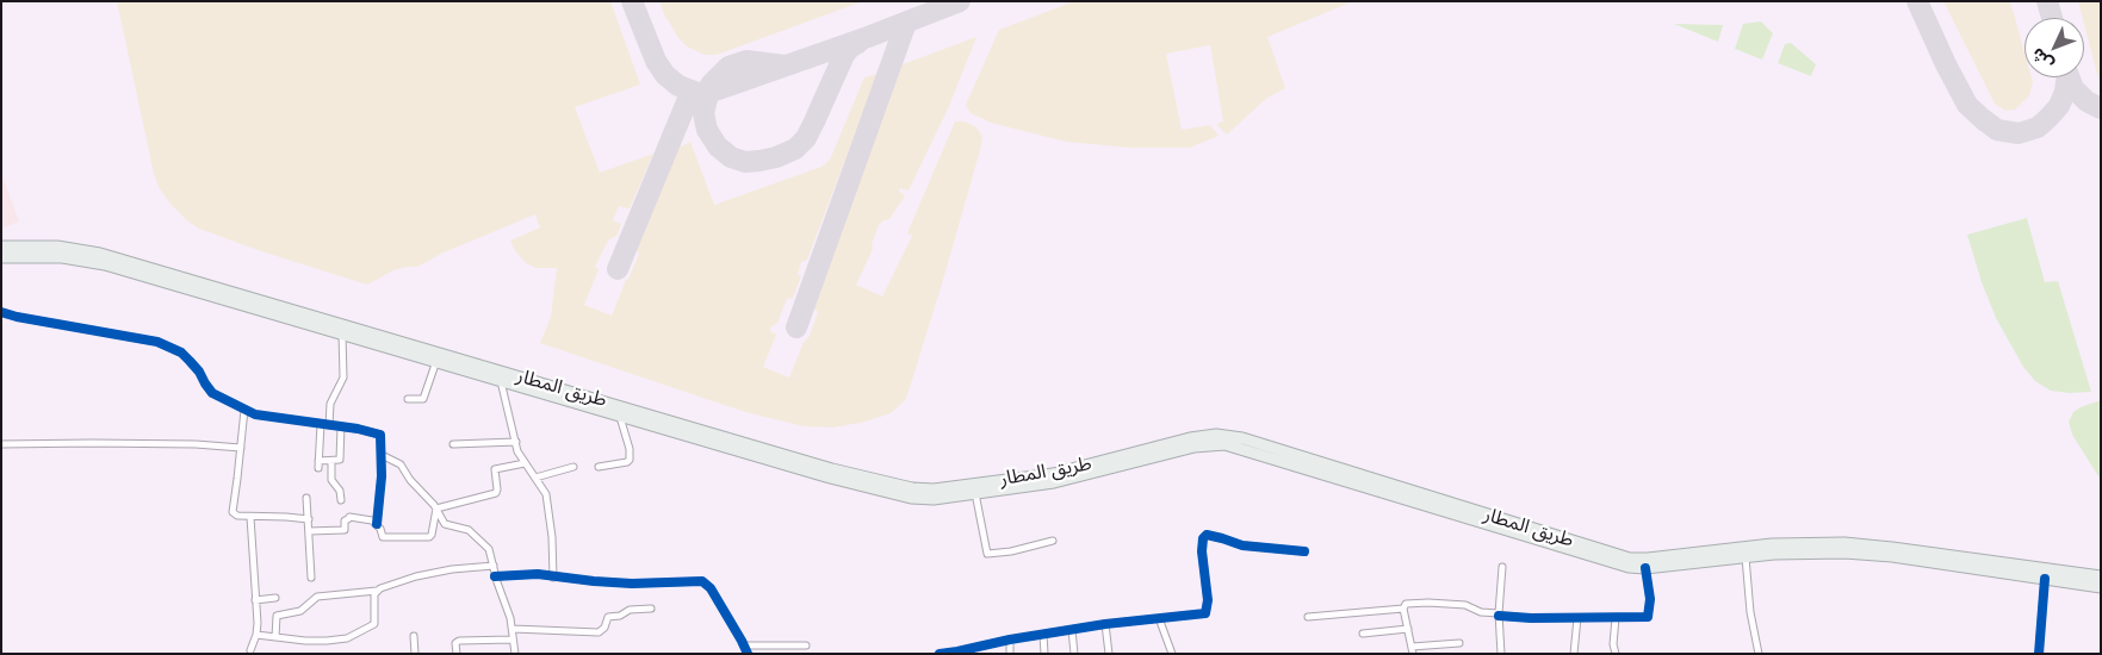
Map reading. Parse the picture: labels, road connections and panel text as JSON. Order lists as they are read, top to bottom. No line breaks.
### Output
{"streets":{"main road":["طريق المطار"]},"north":"bottom left"}
